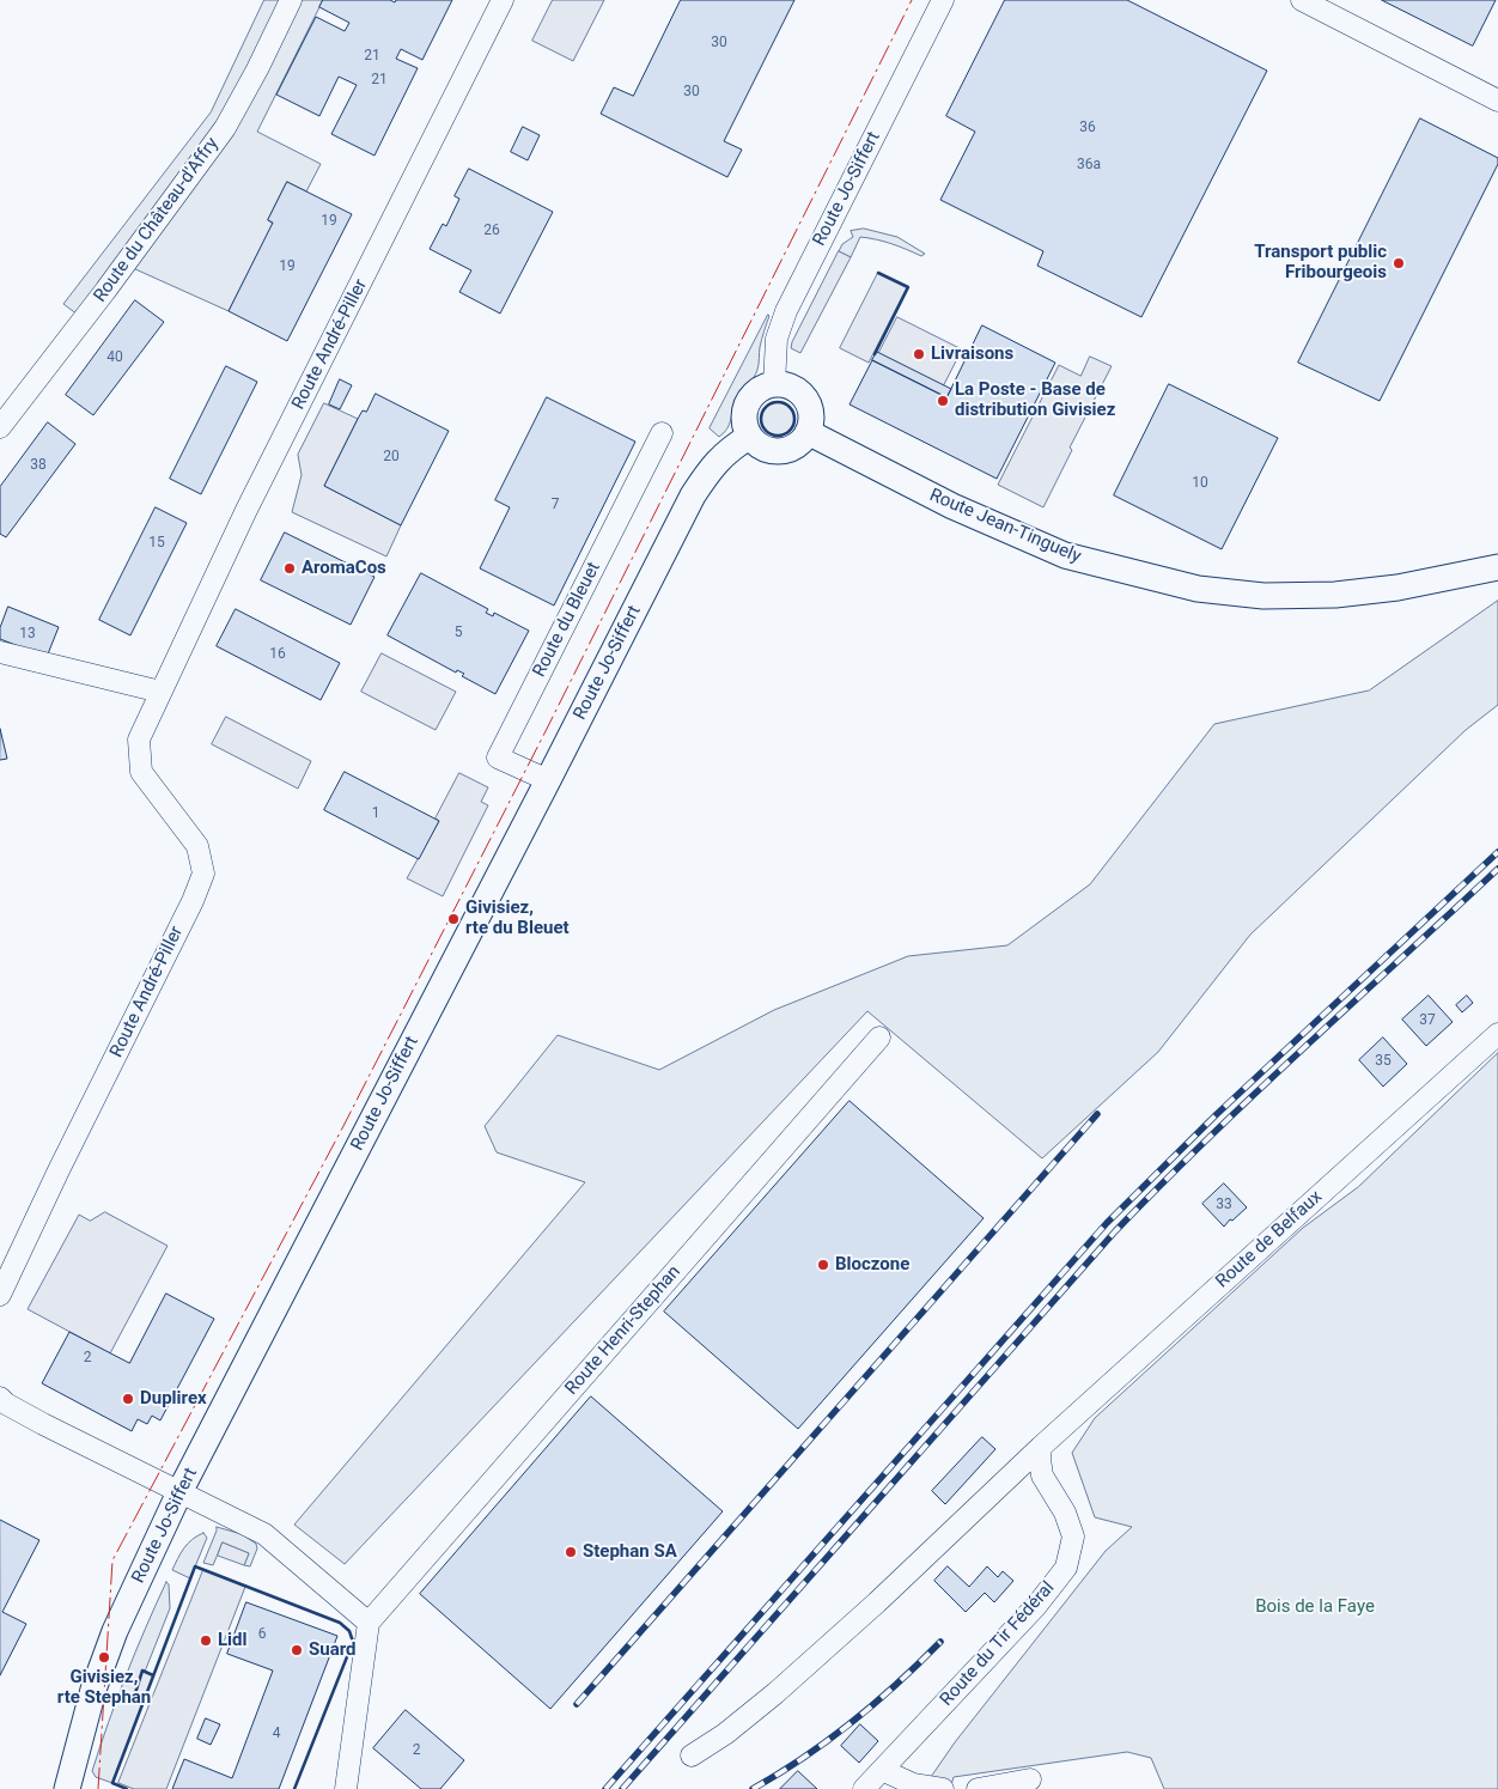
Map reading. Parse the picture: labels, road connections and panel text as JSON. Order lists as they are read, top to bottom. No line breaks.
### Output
{"streets":{"main road":["Route Jo-Siffert","Route Jean-Tinguely"],"street":["Route du Château-d'Affry","Route André-Piller","Route du Bleuet","Route de Belfaux","Route Henri-Stephan","Route du Tir Fédéral"]},"crossings":[["Route Jo-Siffert","Route Jean-Tinguely"],["Route Jo-Siffert","Route du Bleuet"],["Route de Belfaux","Route du Tir Fédéral"]],"parks":["Bois de la Faye"],"places":["Transport public Fribourgeois","Livraisons","La Poste - Base de distribution Givisiez","AromaCos","Givisiez, rte du Bleuet","Bloczone","Duplirex","Stephan SA","Lidl","Suard","Givisiez, rte Stephan"],"house_numbers":["30","21","21","30","36","36a","19","26","19","40","20","38","10","7","15","5","13","16","1","37","35","33","2","6","4","2"]}
